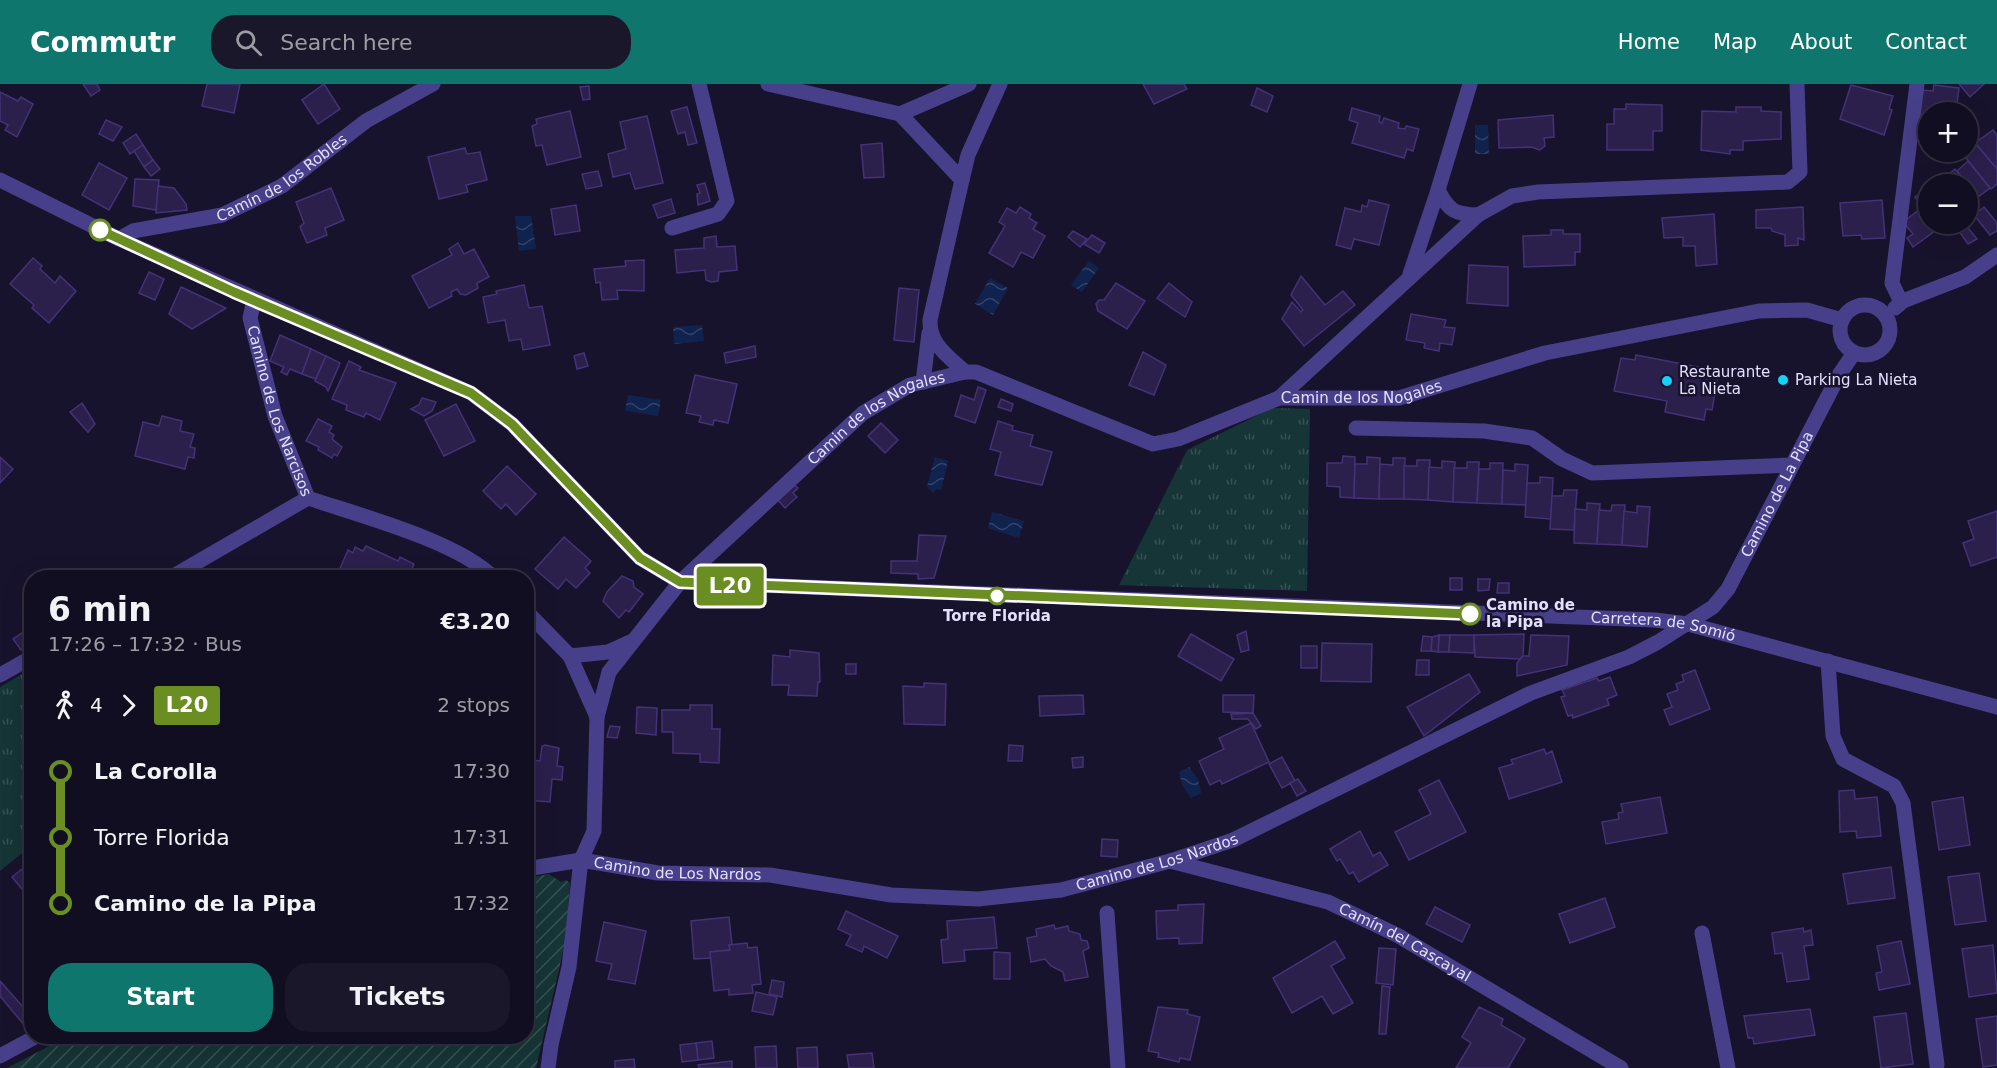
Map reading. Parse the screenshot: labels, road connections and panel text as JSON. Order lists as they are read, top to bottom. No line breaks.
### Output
{"streets":{"street":["Camín de los Robles","Camin de los Nogales","Camino de Los Narcisos","Camino de La Pipa","Carretera de Somió","Camino de Los Nardos","Camín del Cascayal"]},"crossings":[["Camín de los Robles","Carretera de Somió"],["Camin de los Nogales","Camino de La Pipa"],["Camin de los Nogales","Carretera de Somió"],["Camino de Los Narcisos","Carretera de Somió"],["Camino de La Pipa","Carretera de Somió"],["Camino de La Pipa","Camino de Los Nardos"],["Carretera de Somió","Camino de Los Nardos"],["Camino de Los Nardos","Camín del Cascayal"]],"places":["Parking La Nieta","Restaurante La Nieta","Torre Florida","Camino de la Pipa"],"lines":["bus line L20"],"page":{"header":"Commutr","search":"Search here","nav":["Home","Map","About","Contact"],"on_map":"L20","map_buttons":["+","−"],"heading":["6 min","17:26 – 17:32 · Bus","€3.20"],"legs":["4","L20","2 stops"],"list":[{"name":"La Corolla","value":"17:30"},{"name":"Torre Florida","value":"17:31"},{"name":"Camino de la Pipa","value":"17:32"}],"buttons":["Start","Tickets"]}}
